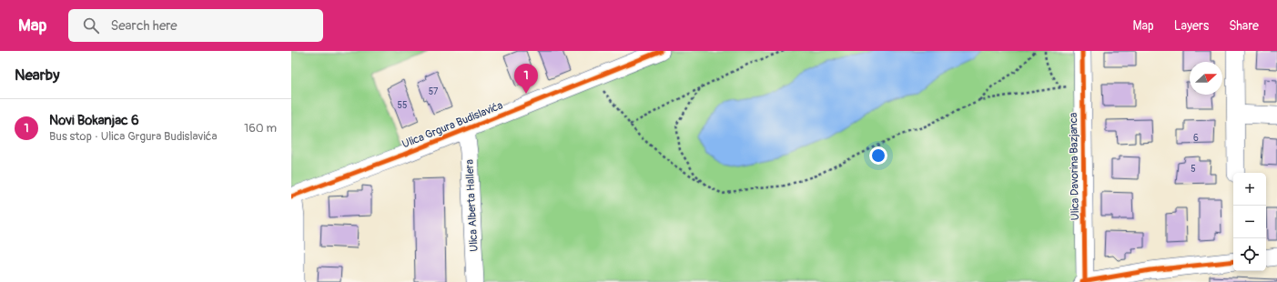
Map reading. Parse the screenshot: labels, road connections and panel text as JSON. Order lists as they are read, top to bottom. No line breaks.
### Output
{"streets":{"street":["Ulica Grgura Budislavića","Ulica Davorina Bazjanca","Ulica Alberta Hallera"]},"crossings":[["Ulica Grgura Budislavića","Ulica Alberta Hallera"]],"house_numbers":["57","55","6","5"],"north":"right","page":{"header":"Map","search":"Search here","nav":["Map","Layers","Share"],"heading":"Nearby","pins":"1","list":[{"mark":"1","name":"Novi Bokanjac 6","note":"Bus stop · Ulica Grgura Budislavića","value":"160 m"}],"map_buttons":["+","−"]}}
